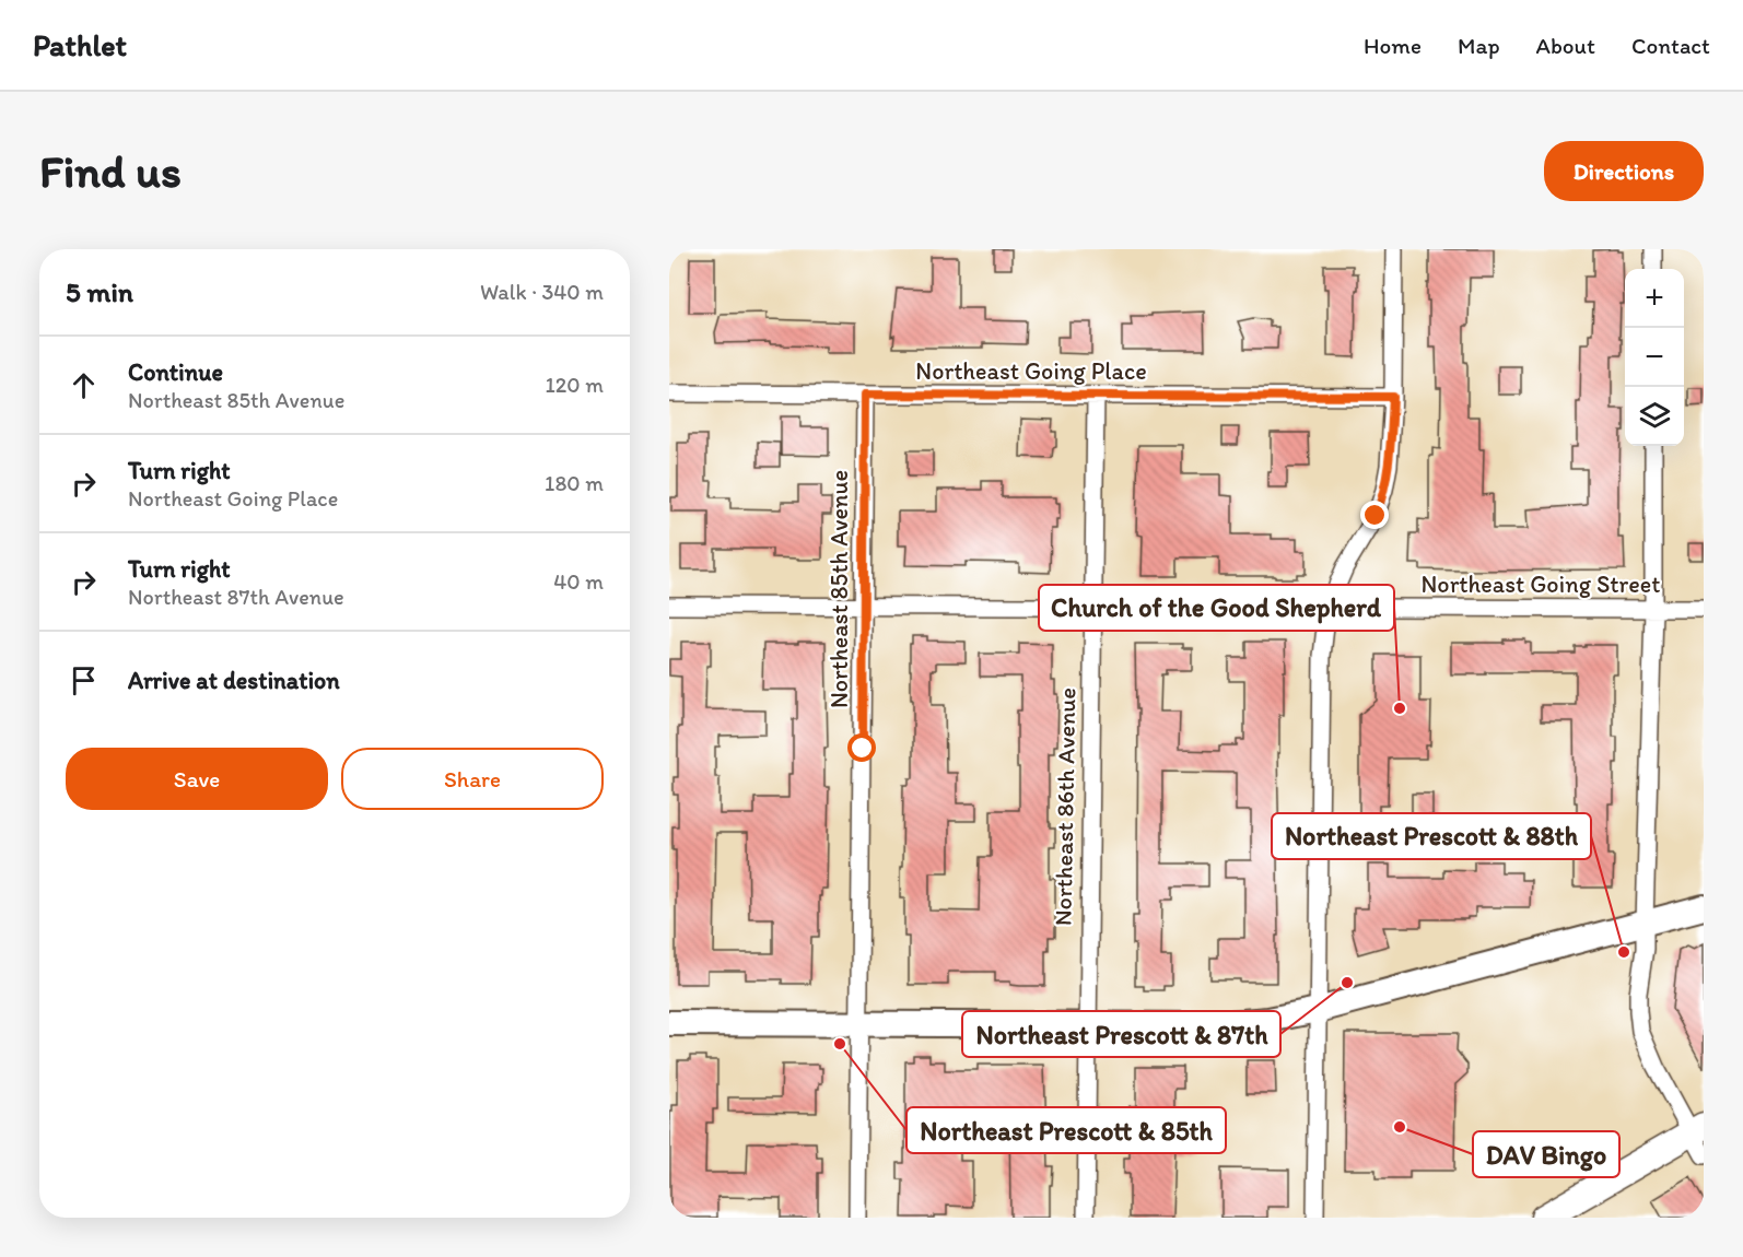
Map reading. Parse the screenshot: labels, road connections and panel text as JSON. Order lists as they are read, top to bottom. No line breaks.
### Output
{"streets":{"street":["Northeast Going Place","Northeast Going Street","Northeast 85th Avenue","Northeast 86th Avenue"]},"crossings":[["Northeast Going Place","Northeast 85th Avenue"],["Northeast Going Place","Northeast 86th Avenue"],["Northeast Going Street","Northeast 85th Avenue"],["Northeast Going Street","Northeast 86th Avenue"]],"places":["Church of the Good Shepherd","Northeast Prescott & 88th","Northeast Prescott & 87th","Northeast Prescott & 85th","DAV Bingo"],"page":{"header":"Pathlet","nav":["Home","Map","About","Contact"],"buttons":["Directions",["Save","Share"]],"title":"Find us","heading":["5 min","Walk · 340 m"],"map_buttons":["+","−"],"list":[["Continue","Northeast 85th Avenue","120 m"],["Turn right","Northeast Going Place","180 m"],["Turn right","Northeast 87th Avenue","40 m"],"Arrive at destination"]}}
